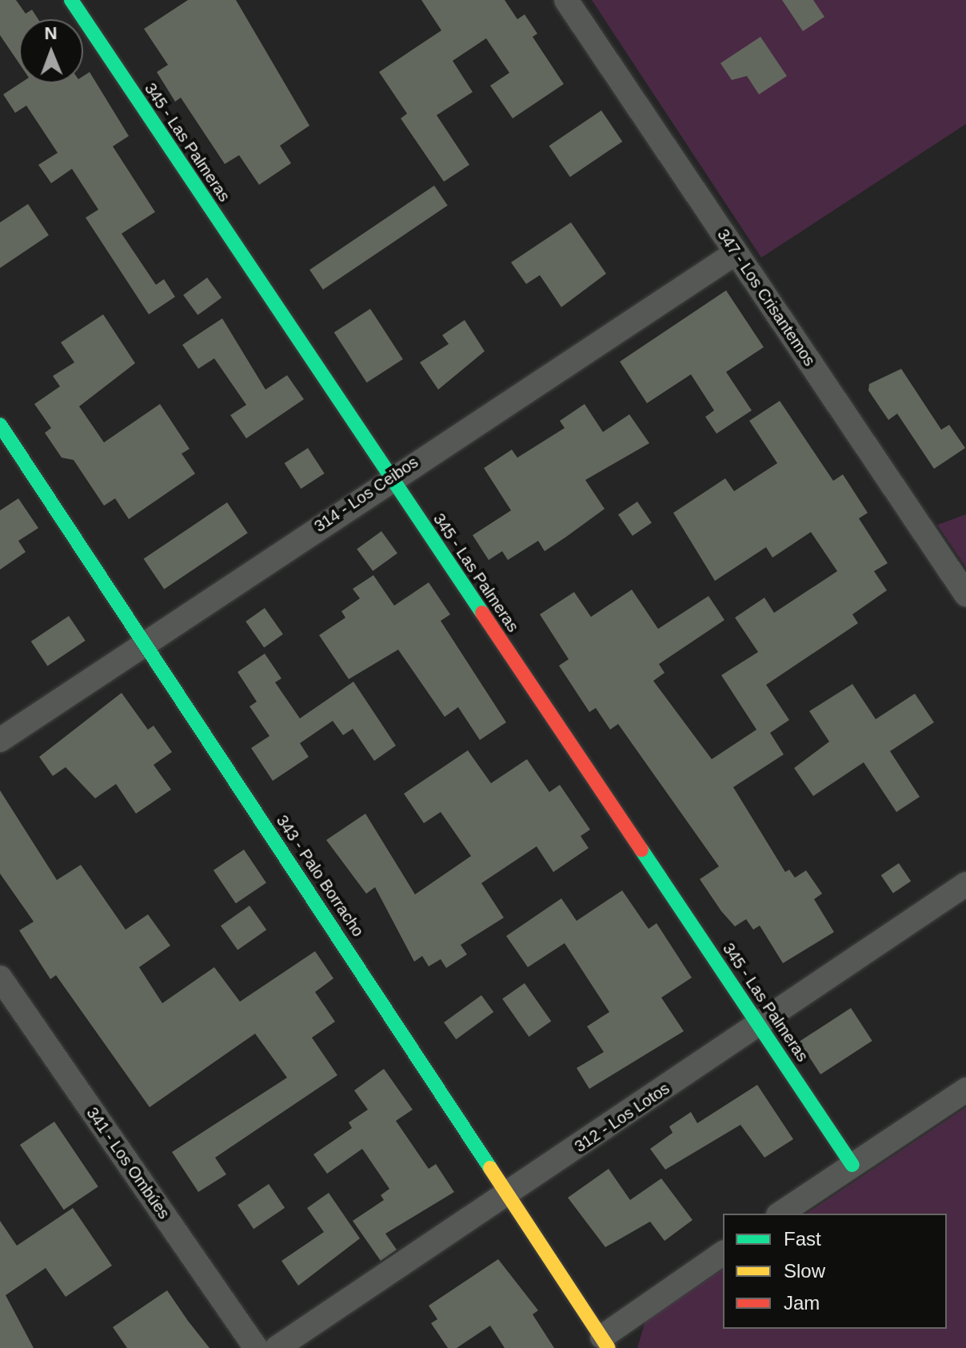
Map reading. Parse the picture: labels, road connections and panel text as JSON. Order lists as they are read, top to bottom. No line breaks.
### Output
{"streets":{"street":["345 - Las Palmeras","347 - Los Crisantemos","314 - Los Ceibos","343 - Palo Borracho","312 - Los Lotos","341 - Los Ombúes"]},"crossings":[["345 - Las Palmeras","314 - Los Ceibos"],["345 - Las Palmeras","312 - Los Lotos"],["347 - Los Crisantemos","314 - Los Ceibos"],["314 - Los Ceibos","343 - Palo Borracho"],["343 - Palo Borracho","312 - Los Lotos"]],"legend":["Fast","Slow","Jam"],"north":"top"}
